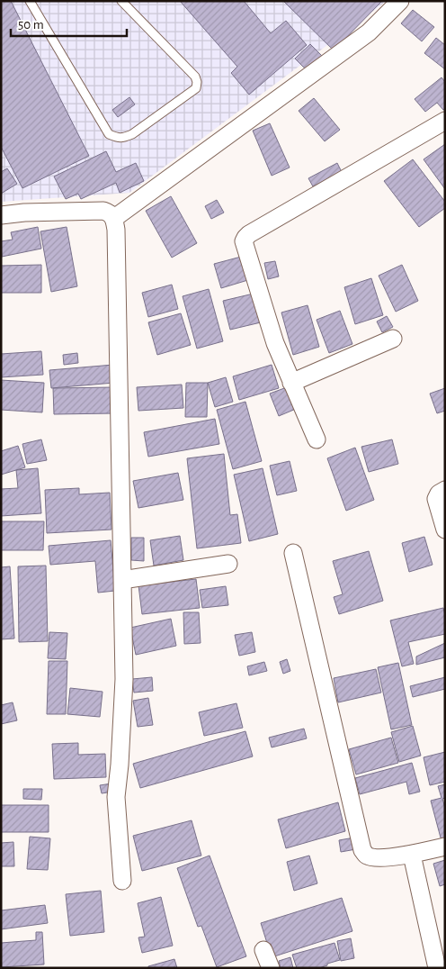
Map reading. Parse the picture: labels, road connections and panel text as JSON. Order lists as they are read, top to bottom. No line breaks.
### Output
{"scale_bar":"50 m"}
